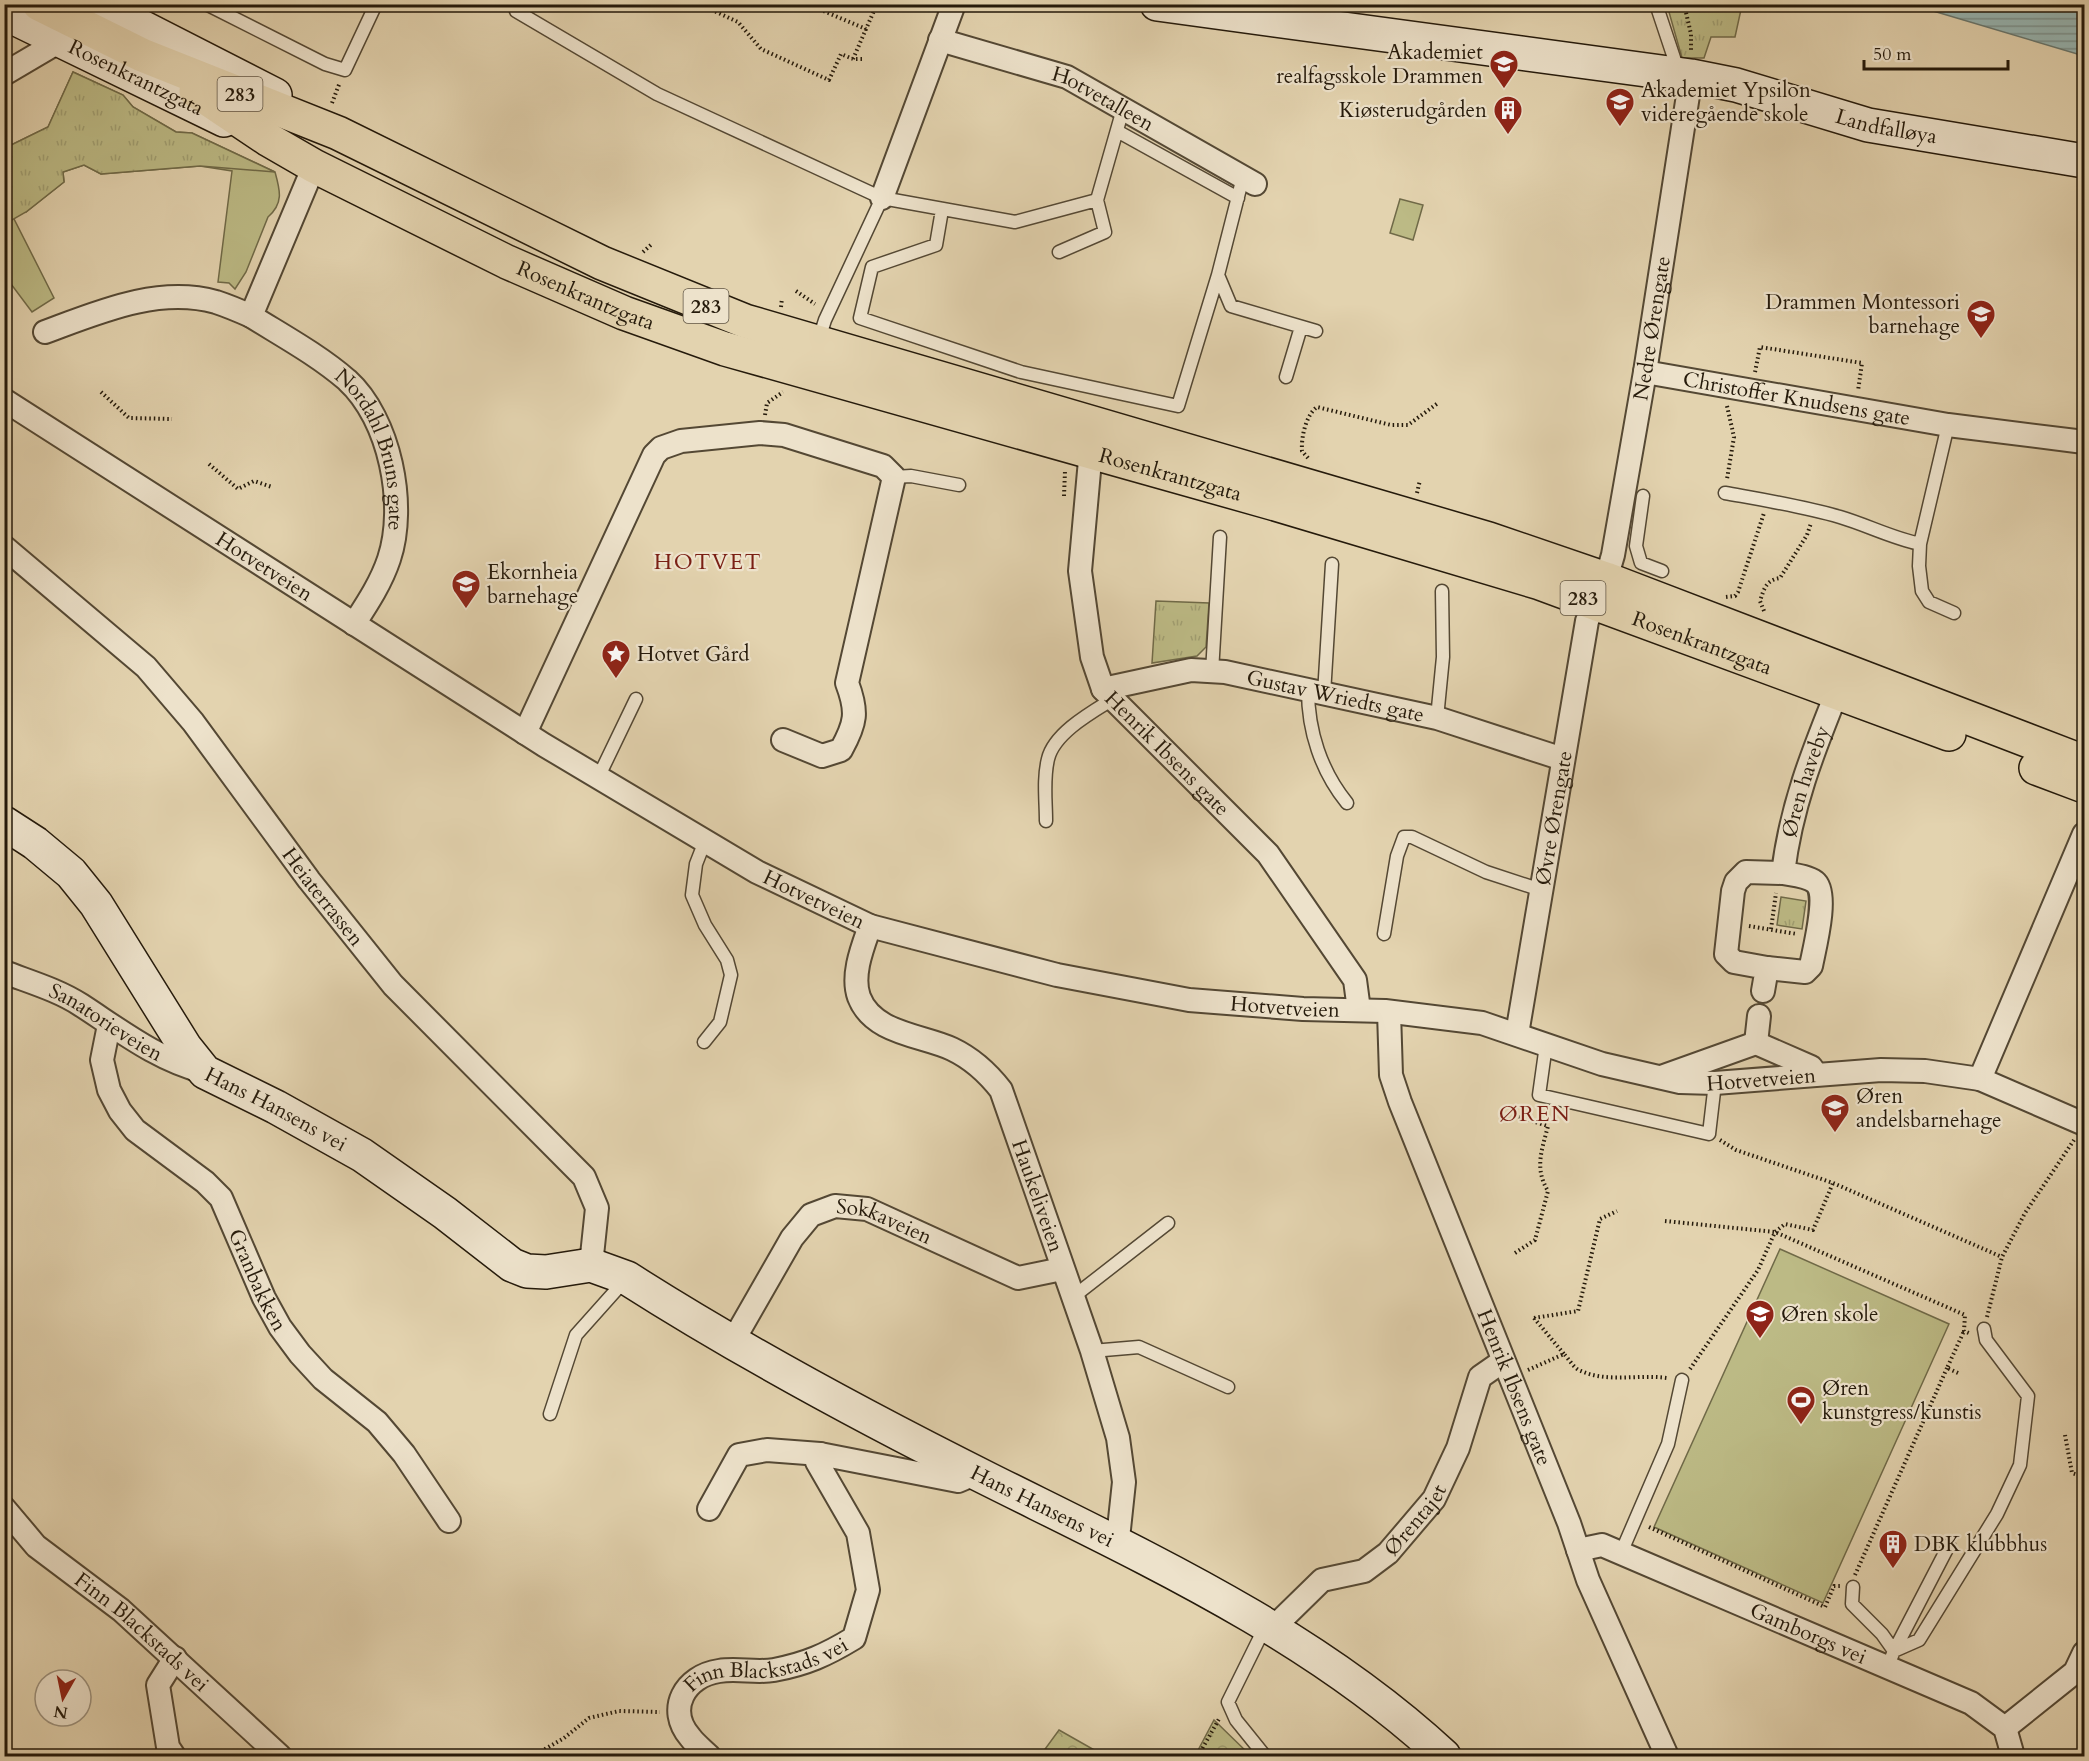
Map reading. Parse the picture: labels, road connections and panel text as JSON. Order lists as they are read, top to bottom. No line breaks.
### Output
{"streets":{"main road":["Rosenkrantzgata","283","Landfalløya","Hans Hansens vei"],"street":["Hotvetalleen","Nedre Ørengate","Christoffer Knudsens gate","Nordahl Bruns gate","Hotvetveien","Gustav Wriedts gate","Henrik Ibsens gate","Øren haveby","Øvre Ørengate","Heiaterrassen","Sanatorieveien","Haukeliveien","Sokkaveien","Granbakken","Ørentajet","Finn Blackstads vei","Gamborgs vei"]},"crossings":[["Rosenkrantzgata","Nedre Ørengate"],["Rosenkrantzgata","Henrik Ibsens gate"],["Rosenkrantzgata","Øren haveby"],["Rosenkrantzgata","Øvre Ørengate"],["Landfalløya","Nedre Ørengate"],["Nedre Ørengate","Christoffer Knudsens gate"],["Nedre Ørengate","Øvre Ørengate"],["Nordahl Bruns gate","Hotvetveien"],["Hotvetveien","Henrik Ibsens gate"],["Hotvetveien","Øvre Ørengate"],["Hotvetveien","Haukeliveien"],["Gustav Wriedts gate","Henrik Ibsens gate"],["Gustav Wriedts gate","Øvre Ørengate"],["Henrik Ibsens gate","Ørentajet"],["Henrik Ibsens gate","Gamborgs vei"],["Heiaterrassen","Hans Hansens vei"],["Sanatorieveien","Hans Hansens vei"],["Sanatorieveien","Granbakken"],["Hans Hansens vei","Haukeliveien"],["Hans Hansens vei","Sokkaveien"],["Hans Hansens vei","Ørentajet"],["Haukeliveien","Sokkaveien"]],"districts":["HOTVET","ØREN"],"places":{"school or university":["Akademiet realfagsskole Drammen","Akademiet Ypsilon videregående skole","Drammen Montessori barnehage","Ekornheia barnehage","Øren andelsbarnehage","Øren skole"],"building":["Kiøsterudgården","DBK klubbhus"],"place":["Hotvet Gård"],"sports":["Øren kunstgress/kunstis"]},"scale_bar":"50 m","north":"bottom"}
